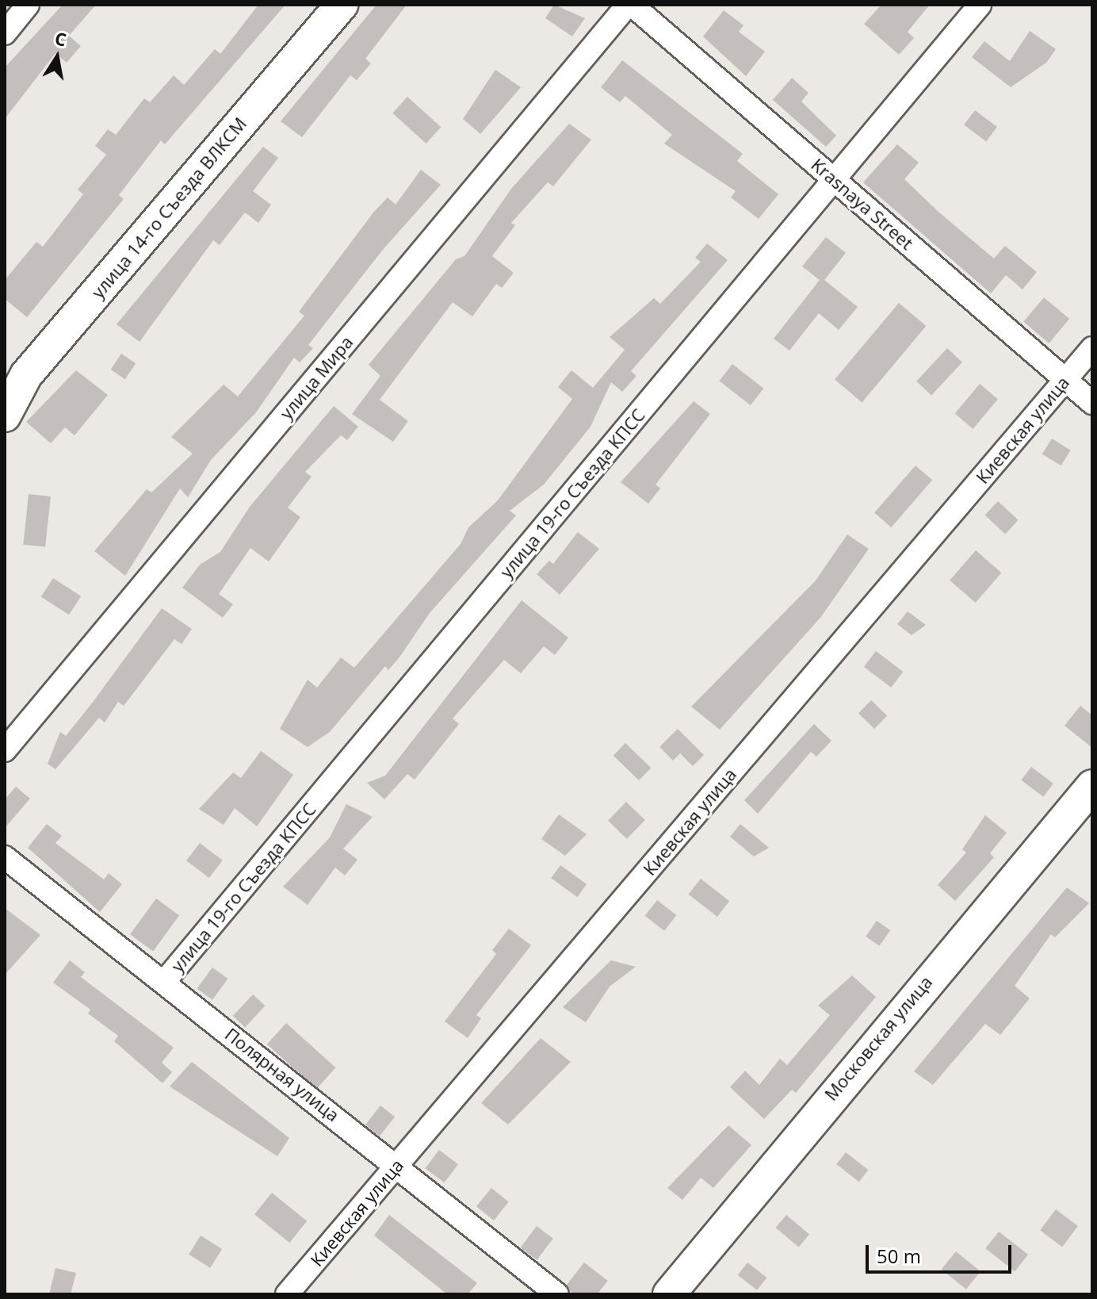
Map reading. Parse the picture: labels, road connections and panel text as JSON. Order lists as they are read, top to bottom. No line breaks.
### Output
{"streets":{"main road":["улица 14-го Съезда ВЛКСМ","Московская улица"],"street":["Krasnaya Street","улица Мира","Киевская улица","улица 19-го Съезда КПСС","Полярная улица"]},"crossings":[["Krasnaya Street","улица Мира"],["Krasnaya Street","Киевская улица"],["Krasnaya Street","улица 19-го Съезда КПСС"],["Киевская улица","Полярная улица"],["улица 19-го Съезда КПСС","Полярная улица"]],"scale_bar":"50 m","north":"top"}
